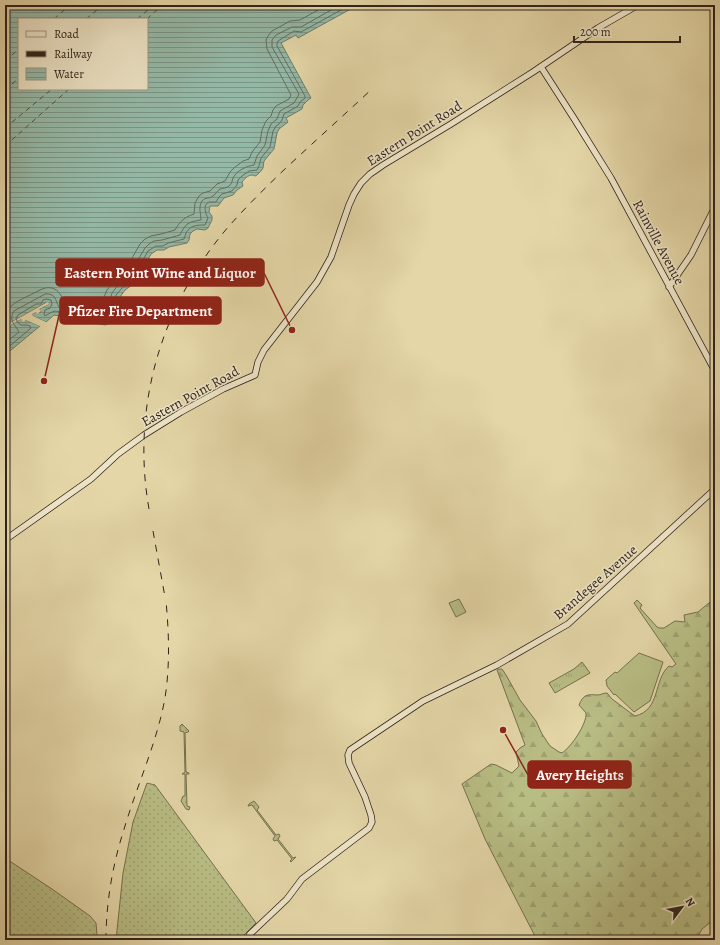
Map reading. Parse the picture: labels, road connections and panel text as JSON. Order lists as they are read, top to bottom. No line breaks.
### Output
{"streets":{"main road":["Eastern Point Road","Rainville Avenue","Brandegee Avenue"]},"crossings":[["Eastern Point Road","Rainville Avenue"]],"places":["Eastern Point Wine and Liquor","Pfizer Fire Department","Avery Heights"],"legend":["Road","Railway","Water"],"scale_bar":"200 m","north":"top right"}
